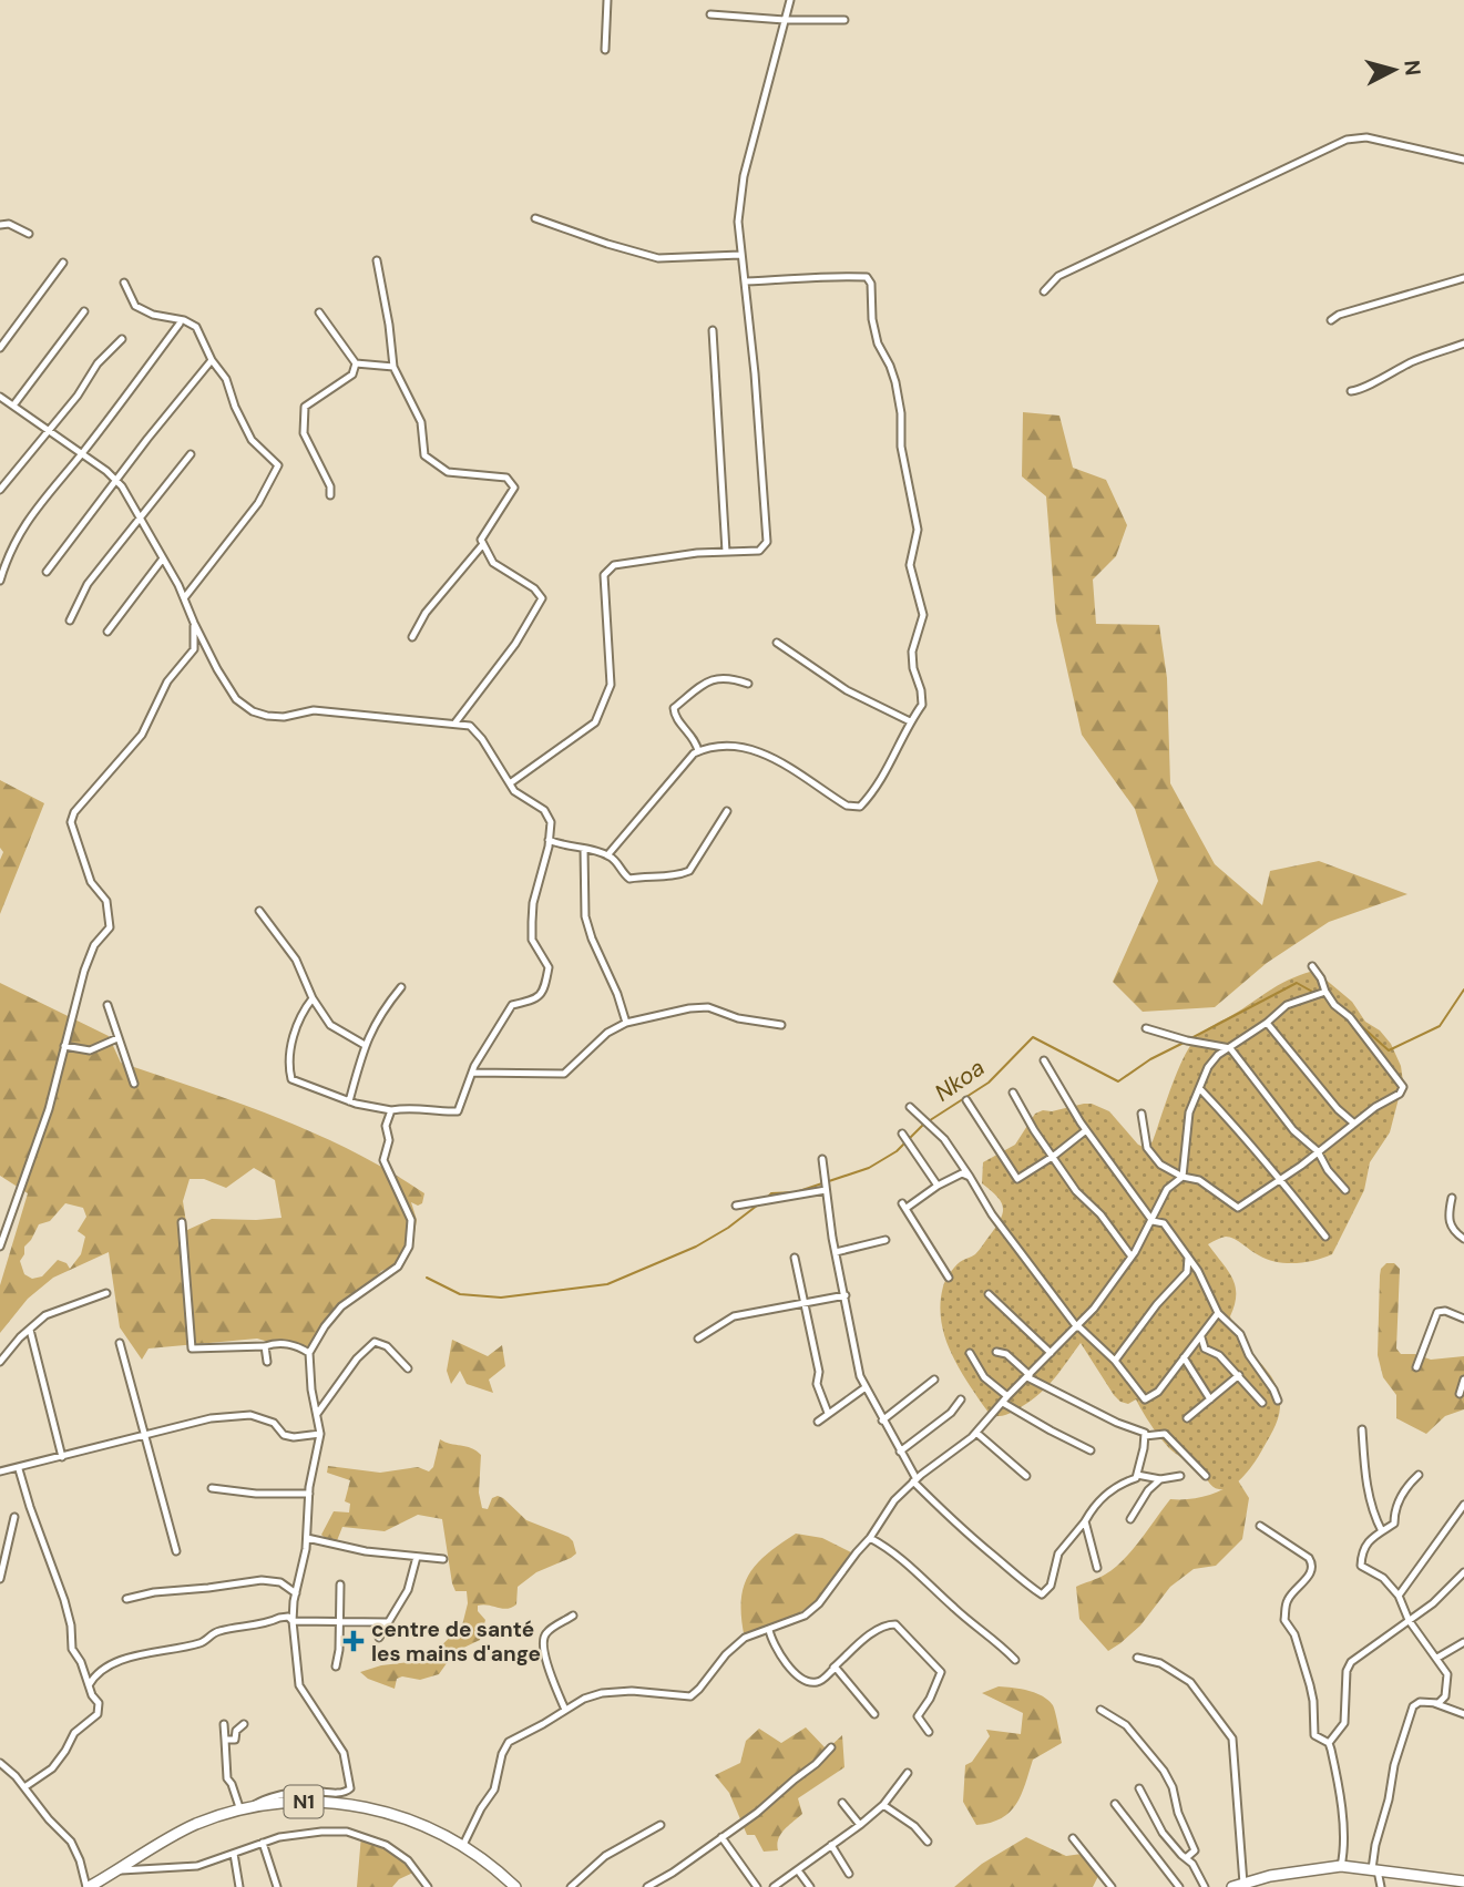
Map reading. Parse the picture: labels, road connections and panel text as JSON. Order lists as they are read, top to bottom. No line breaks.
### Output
{"streets":{"highway":["N1"]},"water":["Nkoa"],"places":{"health":["centre de santé les mains d'ange"]},"north":"right"}
